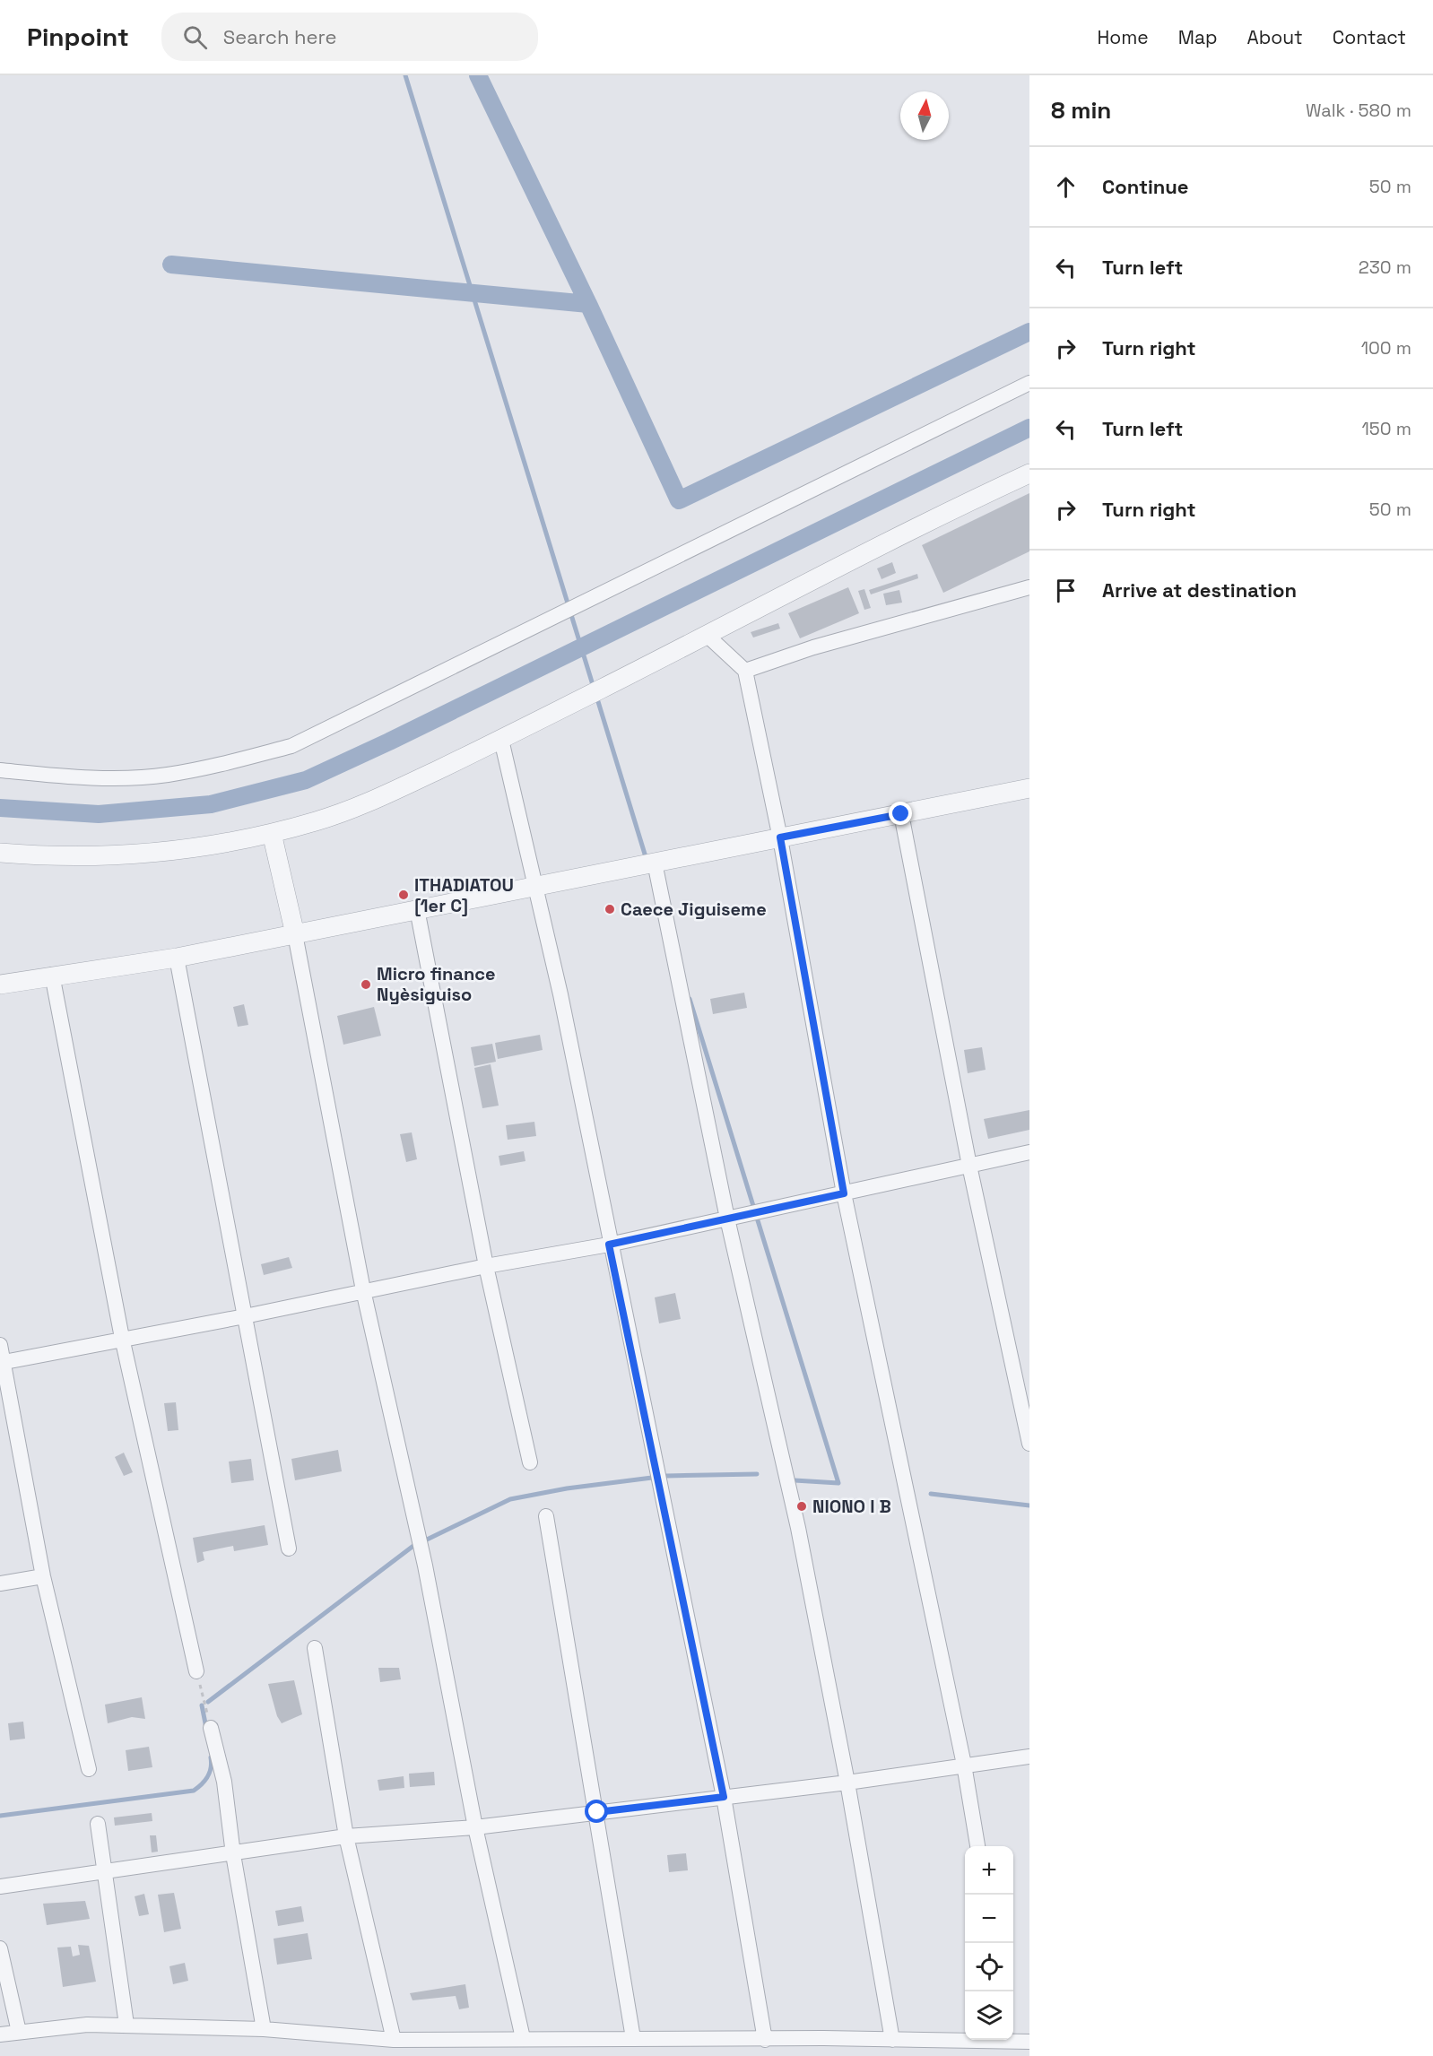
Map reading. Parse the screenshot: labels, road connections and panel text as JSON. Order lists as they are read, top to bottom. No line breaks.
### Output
{"places":["ITHADIATOU [1er C]","Caece Jiguiseme","Micro finance Nyèsiguiso","NIONO I B"],"north":"top","page":{"header":"Pinpoint","search":"Search here","nav":["Home","Map","About","Contact"],"heading":["8 min","Walk · 580 m"],"list":[["Continue","50 m"],["Turn left","230 m"],["Turn right","100 m"],["Turn left","150 m"],["Turn right","50 m"],"Arrive at destination"],"map_buttons":["+","−"]}}
